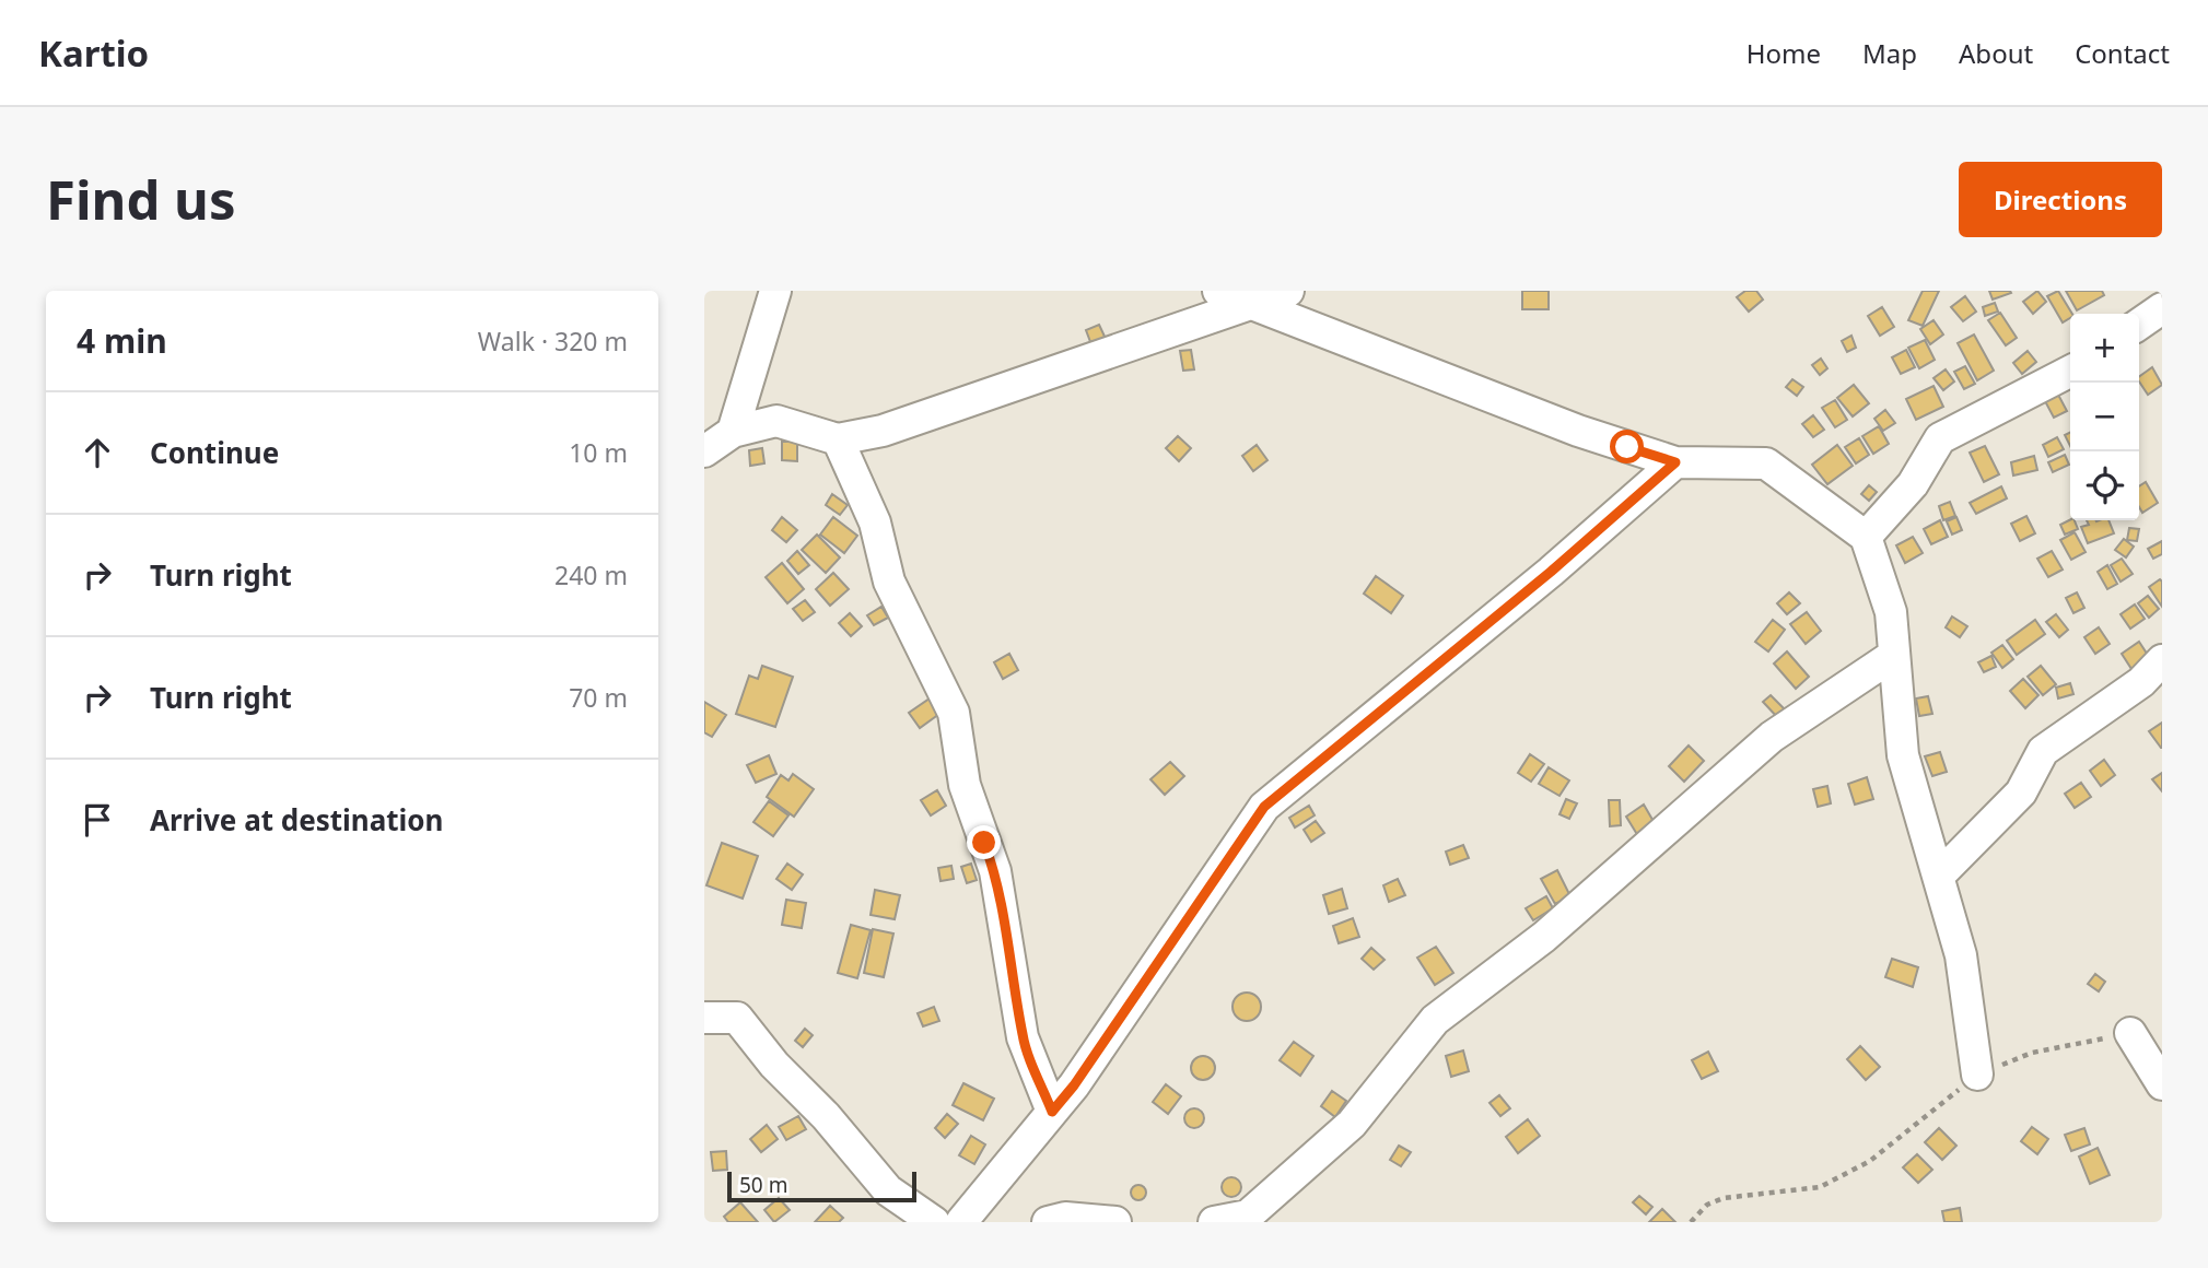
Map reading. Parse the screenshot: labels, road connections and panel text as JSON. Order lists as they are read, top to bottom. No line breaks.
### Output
{"scale_bar":"50 m","page":{"header":"Kartio","nav":["Home","Map","About","Contact"],"buttons":"Directions","title":"Find us","heading":["4 min","Walk · 320 m"],"map_buttons":["+","−"],"list":[["Continue","10 m"],["Turn right","240 m"],["Turn right","70 m"],"Arrive at destination"],"scale":"50 m"}}
